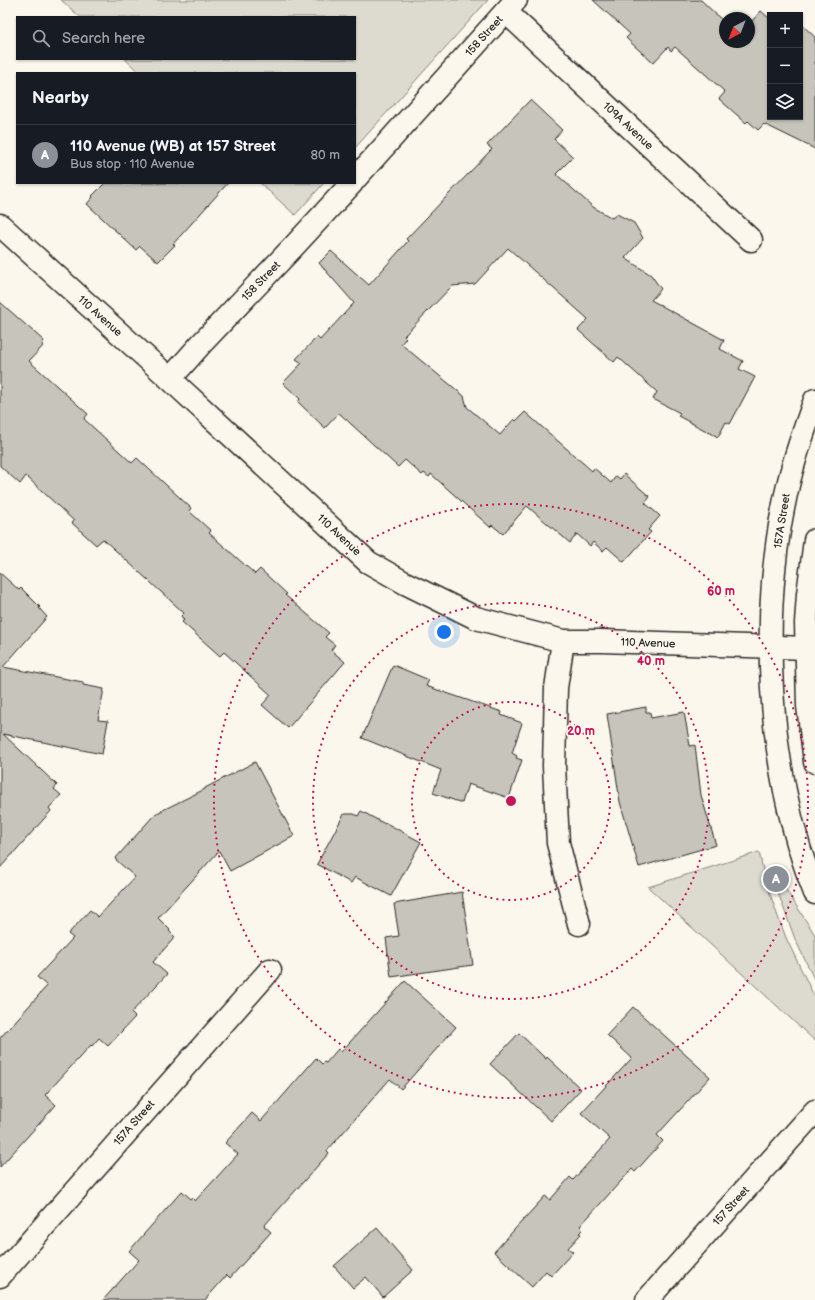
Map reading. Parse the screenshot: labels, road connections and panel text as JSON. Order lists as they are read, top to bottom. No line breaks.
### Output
{"streets":{"street":["158 Street","109A Avenue","110 Avenue","157A Street","157 Street"]},"crossings":[["158 Street","109A Avenue"],["158 Street","110 Avenue"],["110 Avenue","157A Street"]],"north":"bottom left","page":{"map_buttons":["+","−"],"search":"Search here","heading":"Nearby","list":[{"mark":"A","name":"110 Avenue (WB) at 157 Street","note":"Bus stop · 110 Avenue","value":"80 m"}],"pins":"A"},"rings":["60 m","40 m","20 m"]}
